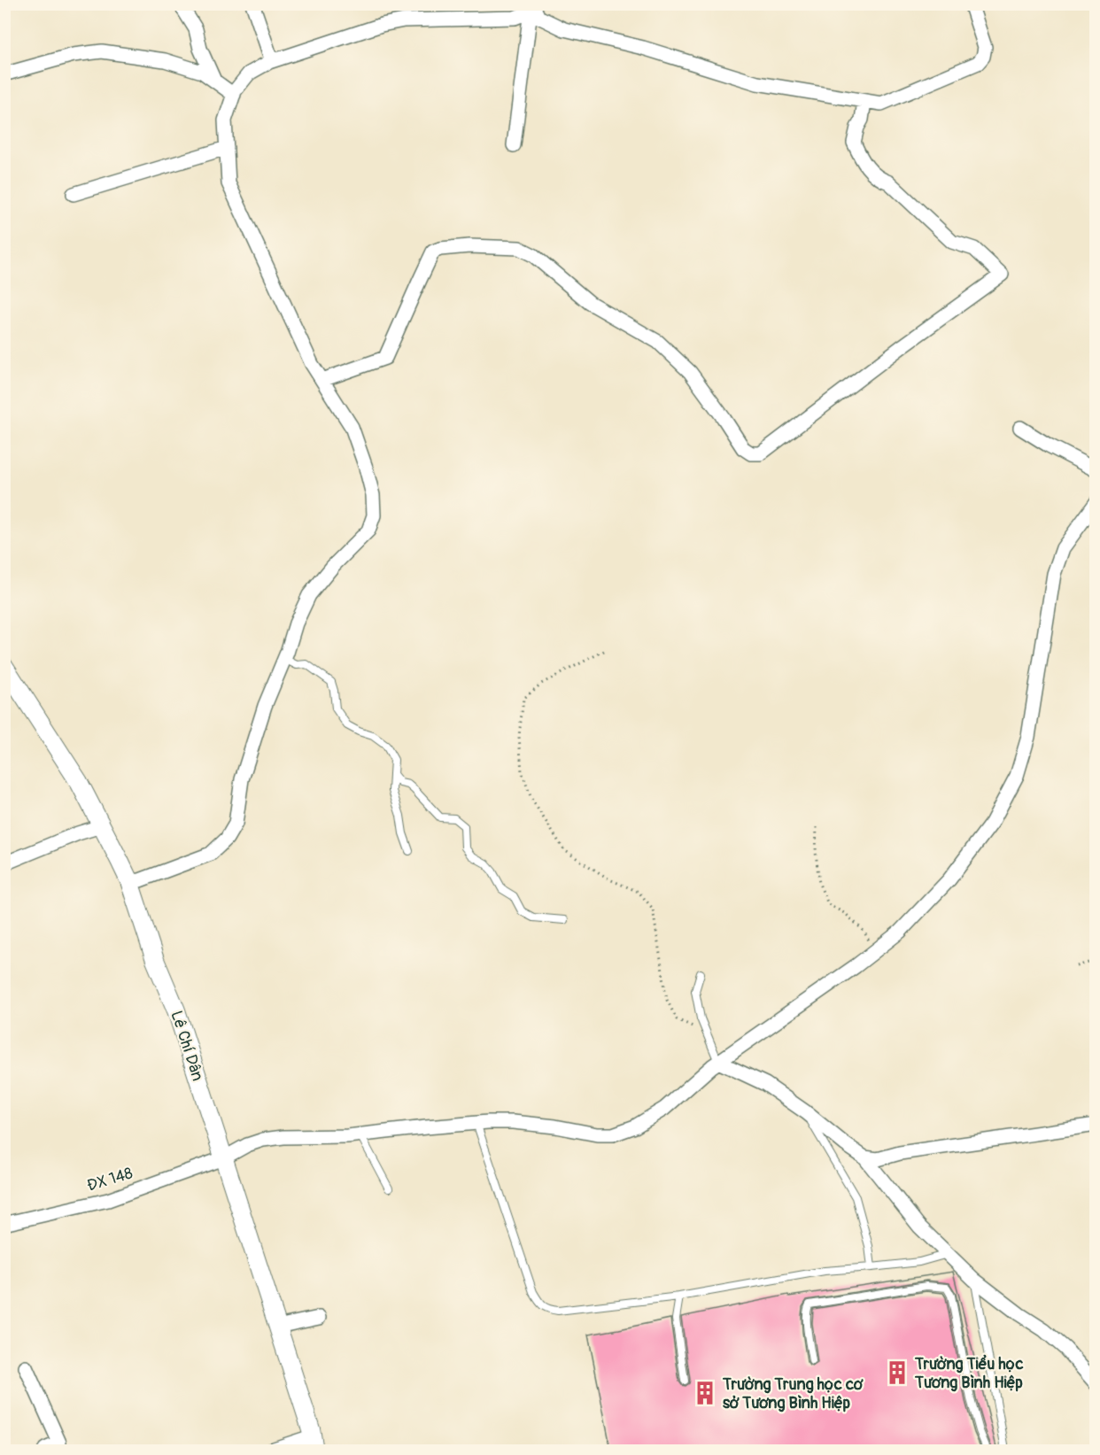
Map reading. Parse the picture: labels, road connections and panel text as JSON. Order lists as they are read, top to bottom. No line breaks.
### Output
{"streets":{"street":["Lê Chí Dân","ĐX 148"]},"crossings":[["Lê Chí Dân","ĐX 148"]],"places":{"building":["Trường Tiểu học Tương Bình Hiệp","Trường Trung học cơ sở Tương Bình Hiệp"]}}
